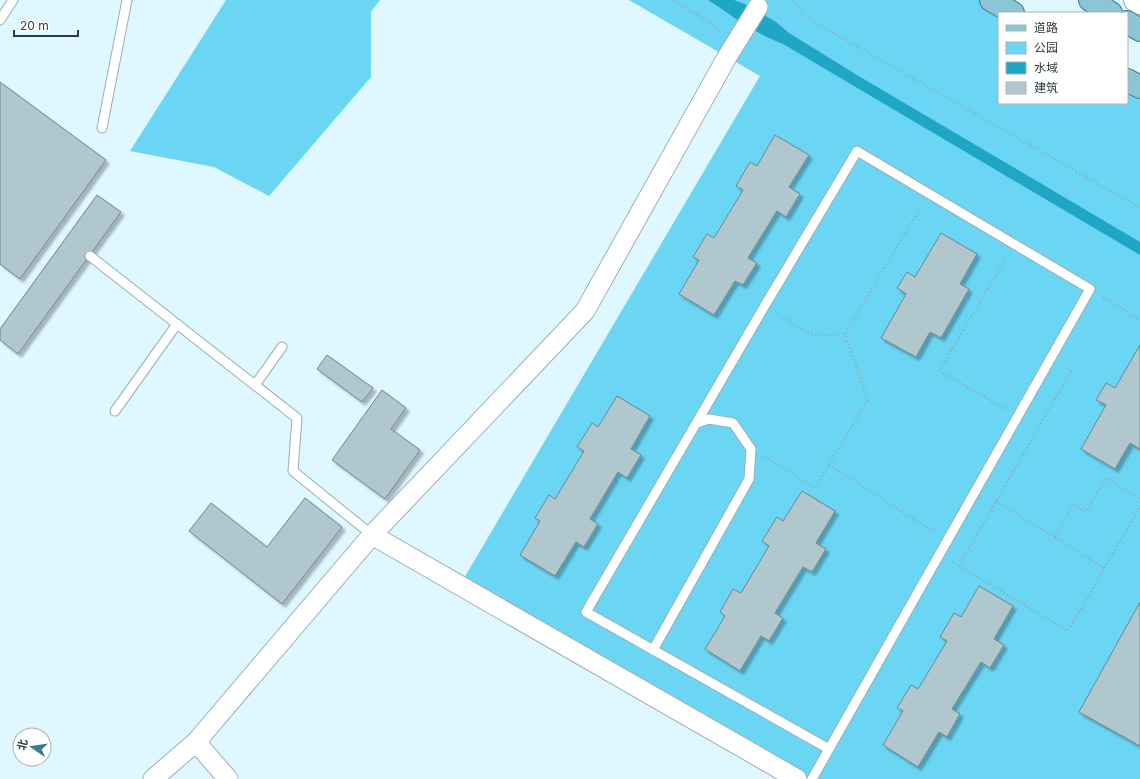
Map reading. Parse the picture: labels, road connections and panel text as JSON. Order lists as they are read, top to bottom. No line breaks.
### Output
{"legend":["道路","公园","水域","建筑"],"scale_bar":"20 m","north":"left"}
